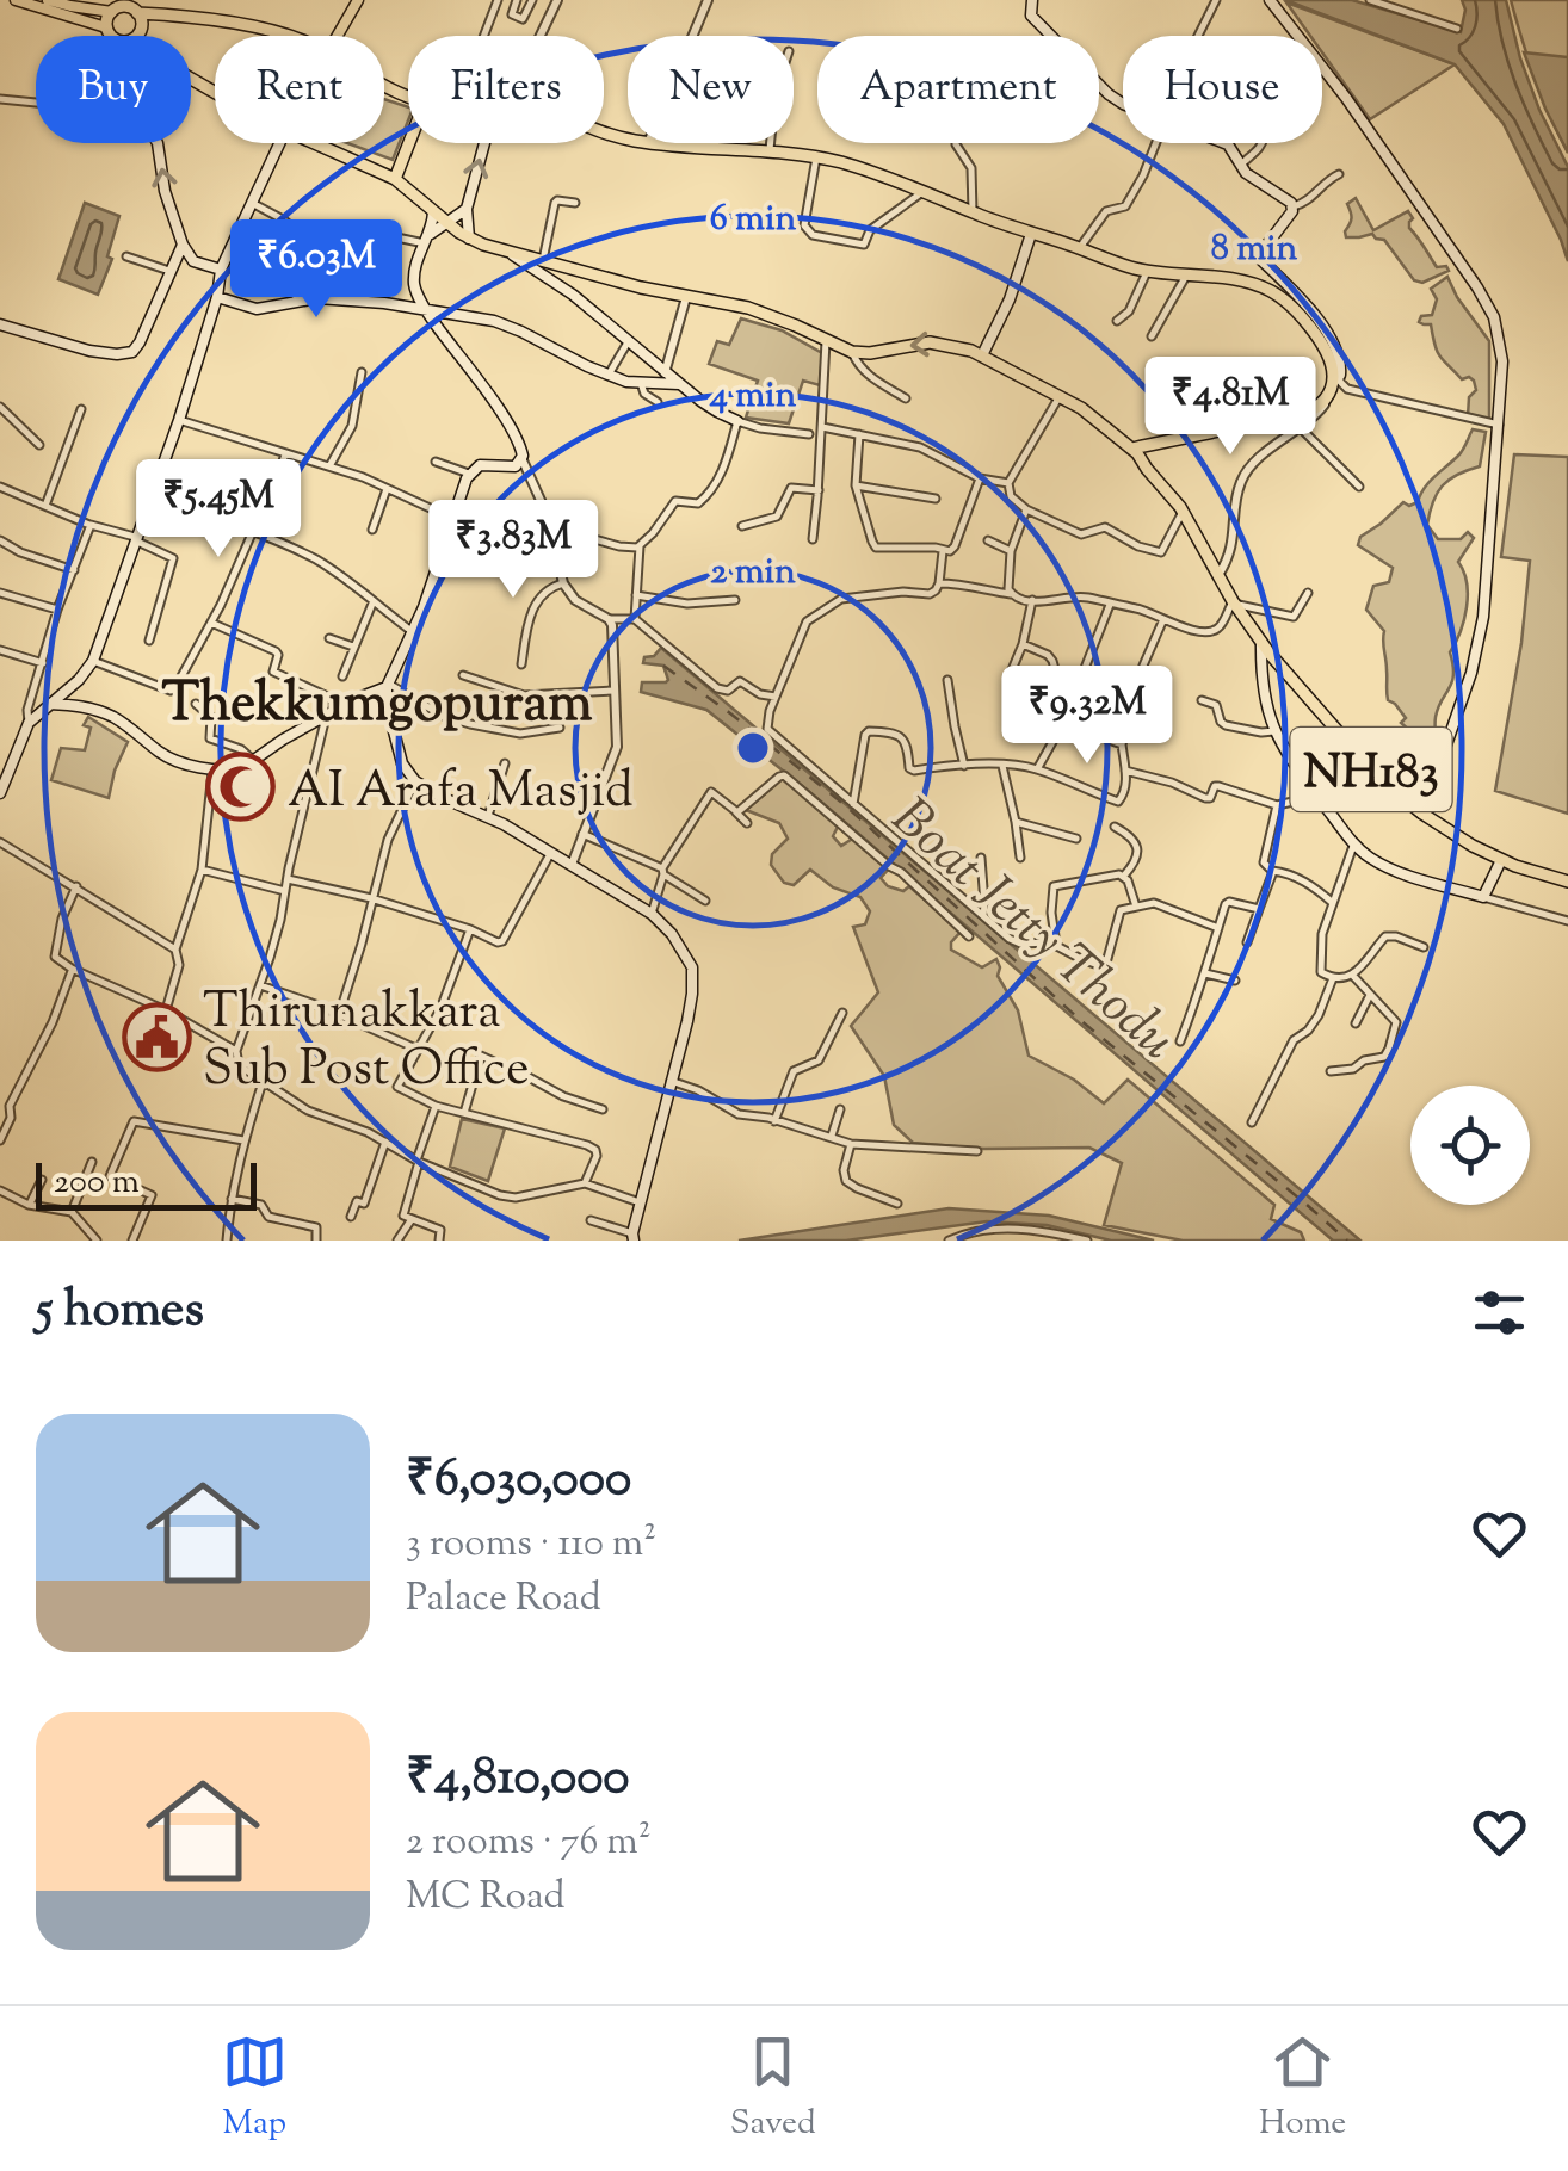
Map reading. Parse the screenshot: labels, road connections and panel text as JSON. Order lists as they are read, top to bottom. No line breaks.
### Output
{"streets":{"highway":["NH183"]},"districts":["Thekkumgopuram"],"water":["Boat Jetty Thodu"],"places":{"mosque":["AI Arafa Masjid"],"public building":["Thirunakkara Sub Post Office"]},"scale_bar":"200 m","page":{"chip":["Buy","Rent","Filters","New","Apartment","House"],"price":["₹6.03M","₹4.81M","₹5.45M","₹3.83M","₹9.32M"],"scale":"200 m","heading":"5 homes","list":[{"name":"₹6,030,000","note":"3 rooms · 110 m² · Palace Road"},{"name":"₹4,810,000","note":"2 rooms · 76 m² · MC Road"}],"tabs":["Map","Saved","Home"]},"rings":["6 min","8 min","4 min","2 min"]}
